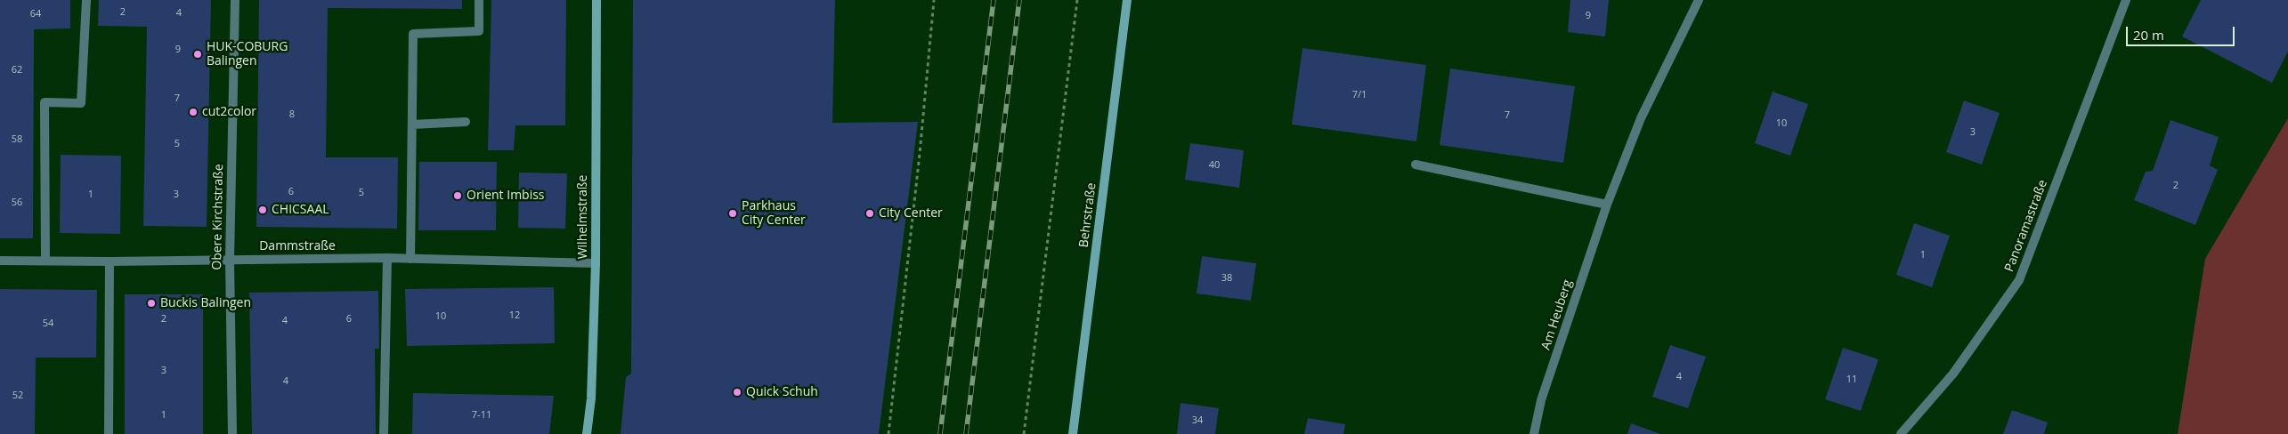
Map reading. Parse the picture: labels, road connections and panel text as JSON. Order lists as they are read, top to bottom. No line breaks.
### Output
{"streets":{"street":["Behrstraße","Obere Kirchstraße","Wilhelmstraße","Panoramastraße","Dammstraße","Am Heuberg"]},"crossings":[["Obere Kirchstraße","Dammstraße"],["Wilhelmstraße","Dammstraße"]],"places":["HUK-COBURG Balingen","cut2color","Orient Imbiss","CHICSAAL","Parkhaus City Center","City Center","Buckis Balingen","Quick Schuh"],"house_numbers":["2","4","64","9","9","62","7/1","7","8","7","10","3","58","5","40","2","6","5","1","3","56","1","38","12","10","2","6","4","54","3","4","11","4","52","1","7-11","34"],"scale_bar":"20 m"}
